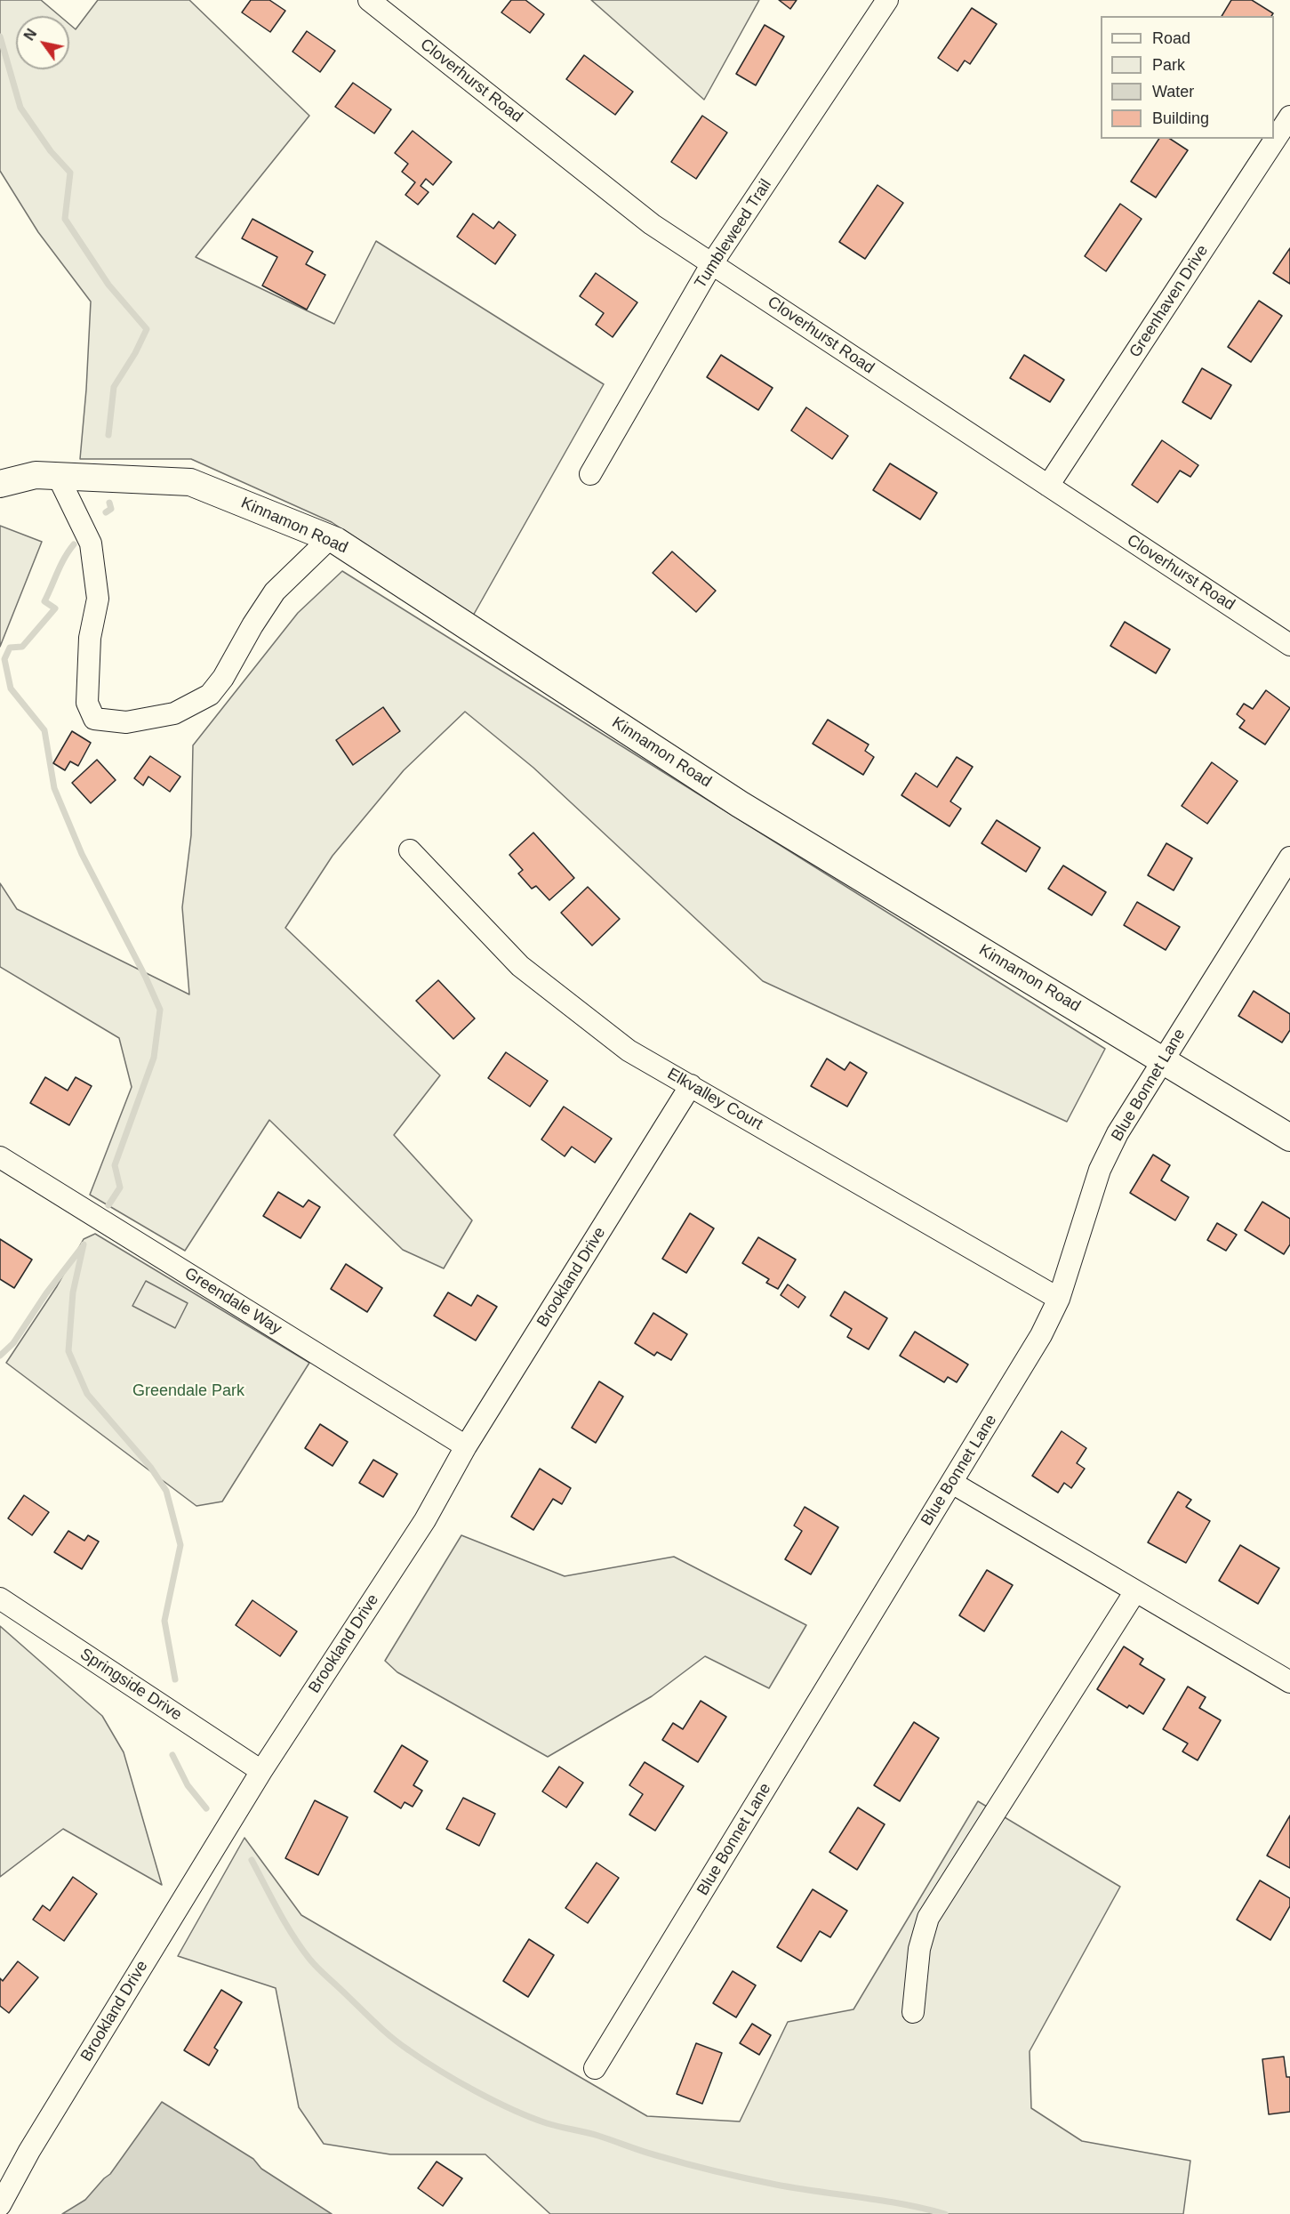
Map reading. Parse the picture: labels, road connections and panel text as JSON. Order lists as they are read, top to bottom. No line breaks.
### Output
{"streets":{"main road":["Kinnamon Road"],"street":["Cloverhurst Road","Tumbleweed Trail","Greenhaven Drive","Blue Bonnet Lane","Elkvalley Court","Brookland Drive","Greendale Way","Springside Drive"]},"crossings":[["Cloverhurst Road","Tumbleweed Trail"],["Cloverhurst Road","Greenhaven Drive"],["Kinnamon Road","Blue Bonnet Lane"],["Blue Bonnet Lane","Elkvalley Court"],["Elkvalley Court","Brookland Drive"],["Brookland Drive","Greendale Way"],["Brookland Drive","Springside Drive"]],"parks":["Greendale Park"],"legend":["Road","Park","Water","Building"],"north":"top left"}
